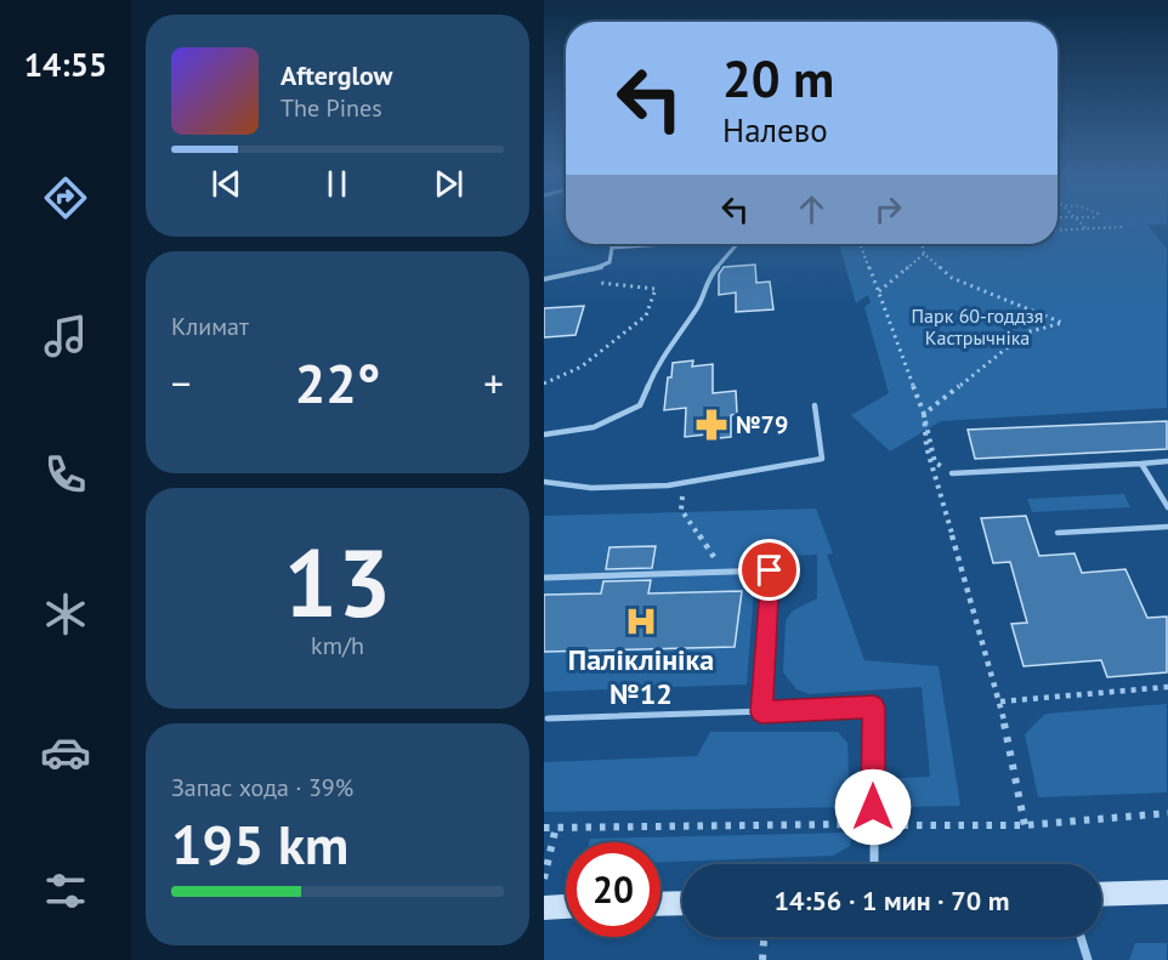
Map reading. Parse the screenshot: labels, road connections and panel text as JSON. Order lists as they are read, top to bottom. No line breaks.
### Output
{"parks":["Парк 60-годдзя Кастрычніка"],"places":{"pharmacy":["№79"],"hospital":["Паліклініка №12"]},"page":{"tabs":"14:55","turn":["20 m","Налево"],"song":["Afterglow","The Pines"],"tile":["Климат",["13","km/h"],["Запас хода · 39%","195 km"]],"heat":["−","22°","+"],"limit":"20","trip":"14:56 · 1 мин · 70 m"}}
